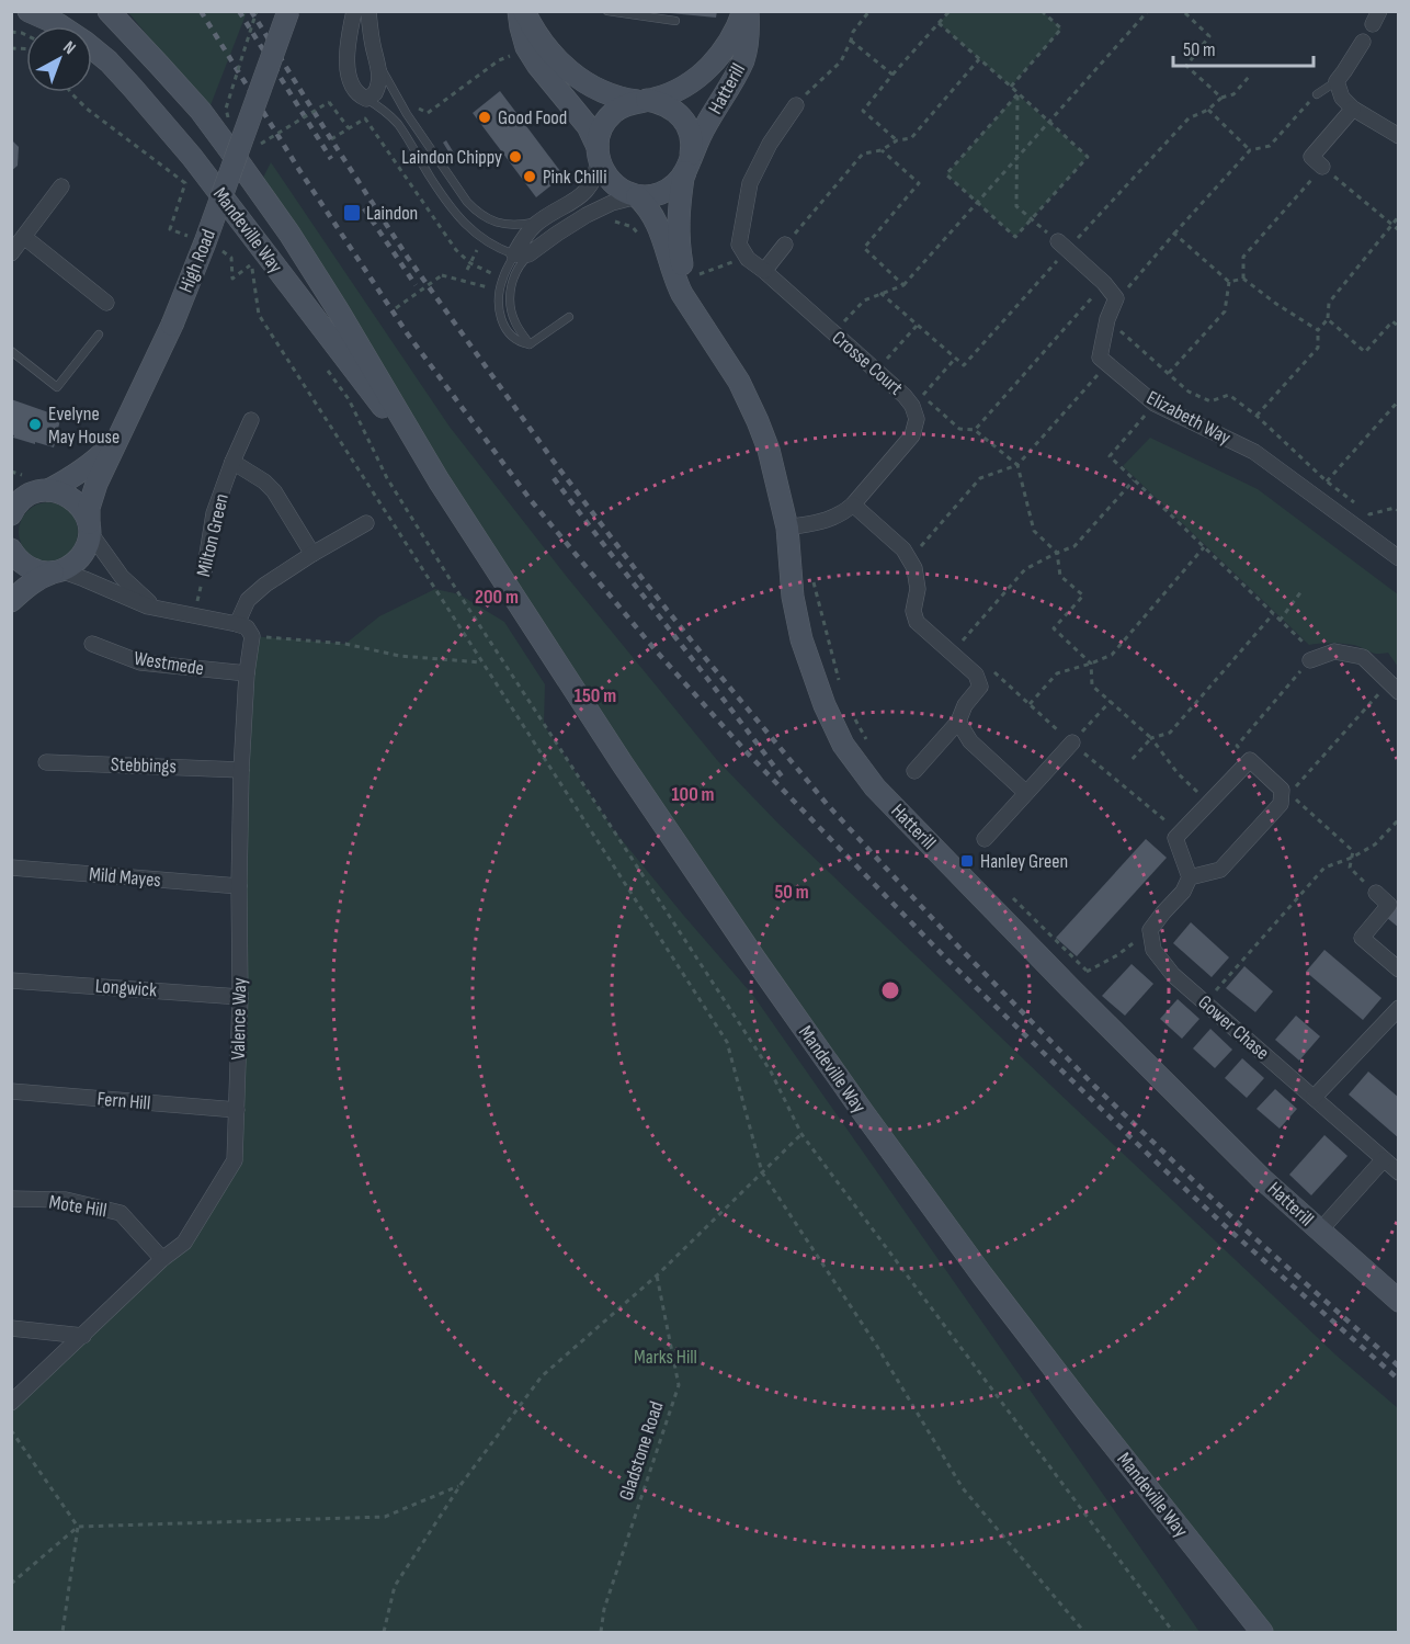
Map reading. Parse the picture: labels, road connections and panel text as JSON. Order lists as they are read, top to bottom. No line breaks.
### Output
{"streets":{"street":["Hatterill","Mandeville Way","High Road","Crosse Court","Elizabeth Way","Milton Green","Westmede","Stebbings","Mild Mayes","Longwick","Valence Way","Gower Chase","Fern Hill","Mote Hill"],"path":["Gladstone Road"]},"crossings":[["Hatterill","Crosse Court"],["Westmede","Valence Way"],["Stebbings","Valence Way"],["Mild Mayes","Valence Way"],["Longwick","Valence Way"],["Valence Way","Fern Hill"],["Valence Way","Mote Hill"]],"parks":["Marks Hill"],"places":{"other":["Good Food","Laindon Chippy","Pink Chilli","Evelyne May House"],"transit":["Laindon","Hanley Green"]},"scale_bar":"50 m","north":"top right","rings":["200 m","150 m","100 m","50 m"]}
